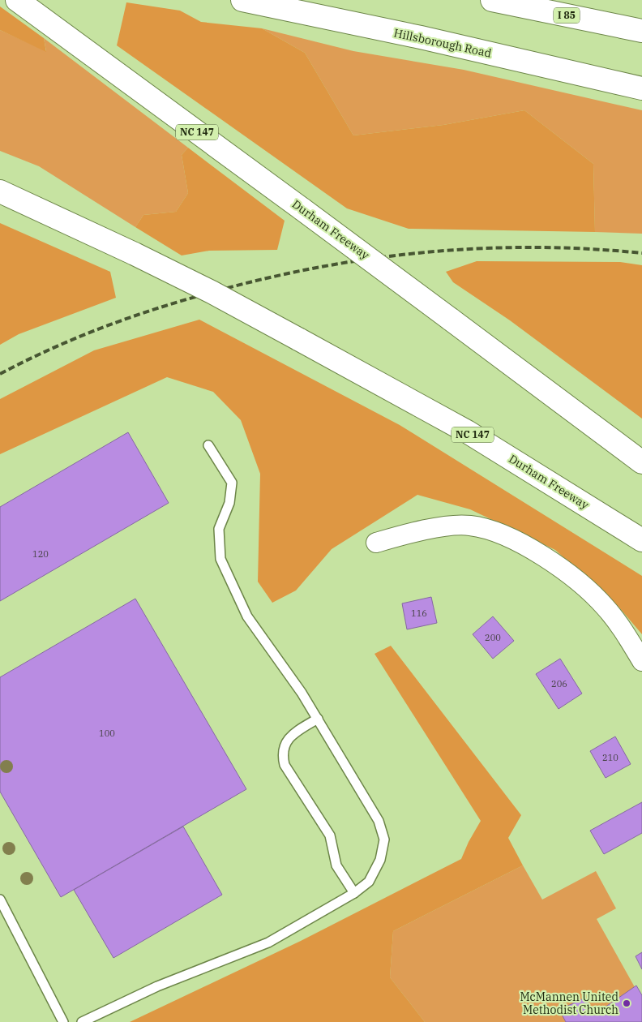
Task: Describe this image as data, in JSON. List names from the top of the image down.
{
  "streets": {
    "main road": [
      "I 85",
      "Hillsborough Road",
      "NC 147",
      "Durham Freeway"
    ]
  },
  "places": ["McMannen United Methodist Church"],
  "house_numbers": [
    "120",
    "116",
    "200",
    "206",
    "100",
    "210"
  ]
}
